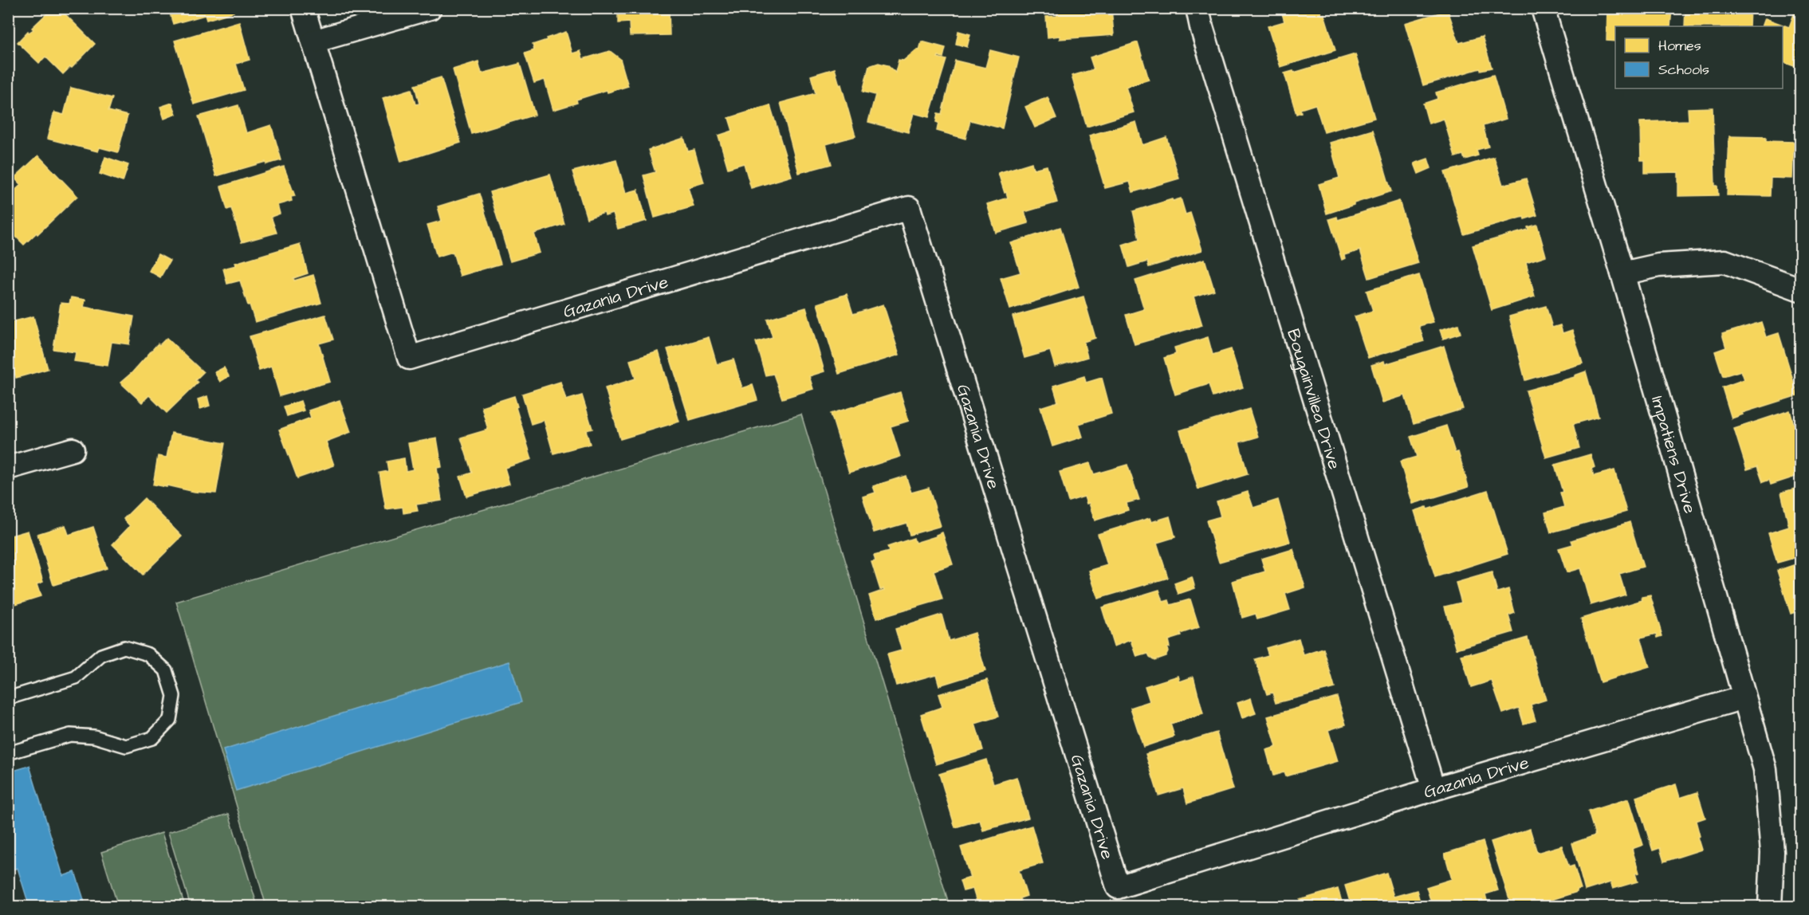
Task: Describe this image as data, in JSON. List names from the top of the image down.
{
  "streets": {
    "street": ["Gazania Drive", "Bougainvillea Drive", "Impatiens Drive"]
  },
  "crossings": [
    ["Gazania Drive", "Bougainvillea Drive"],
    ["Gazania Drive", "Impatiens Drive"]
  ],
  "legend": ["Homes", "Schools"]
}
